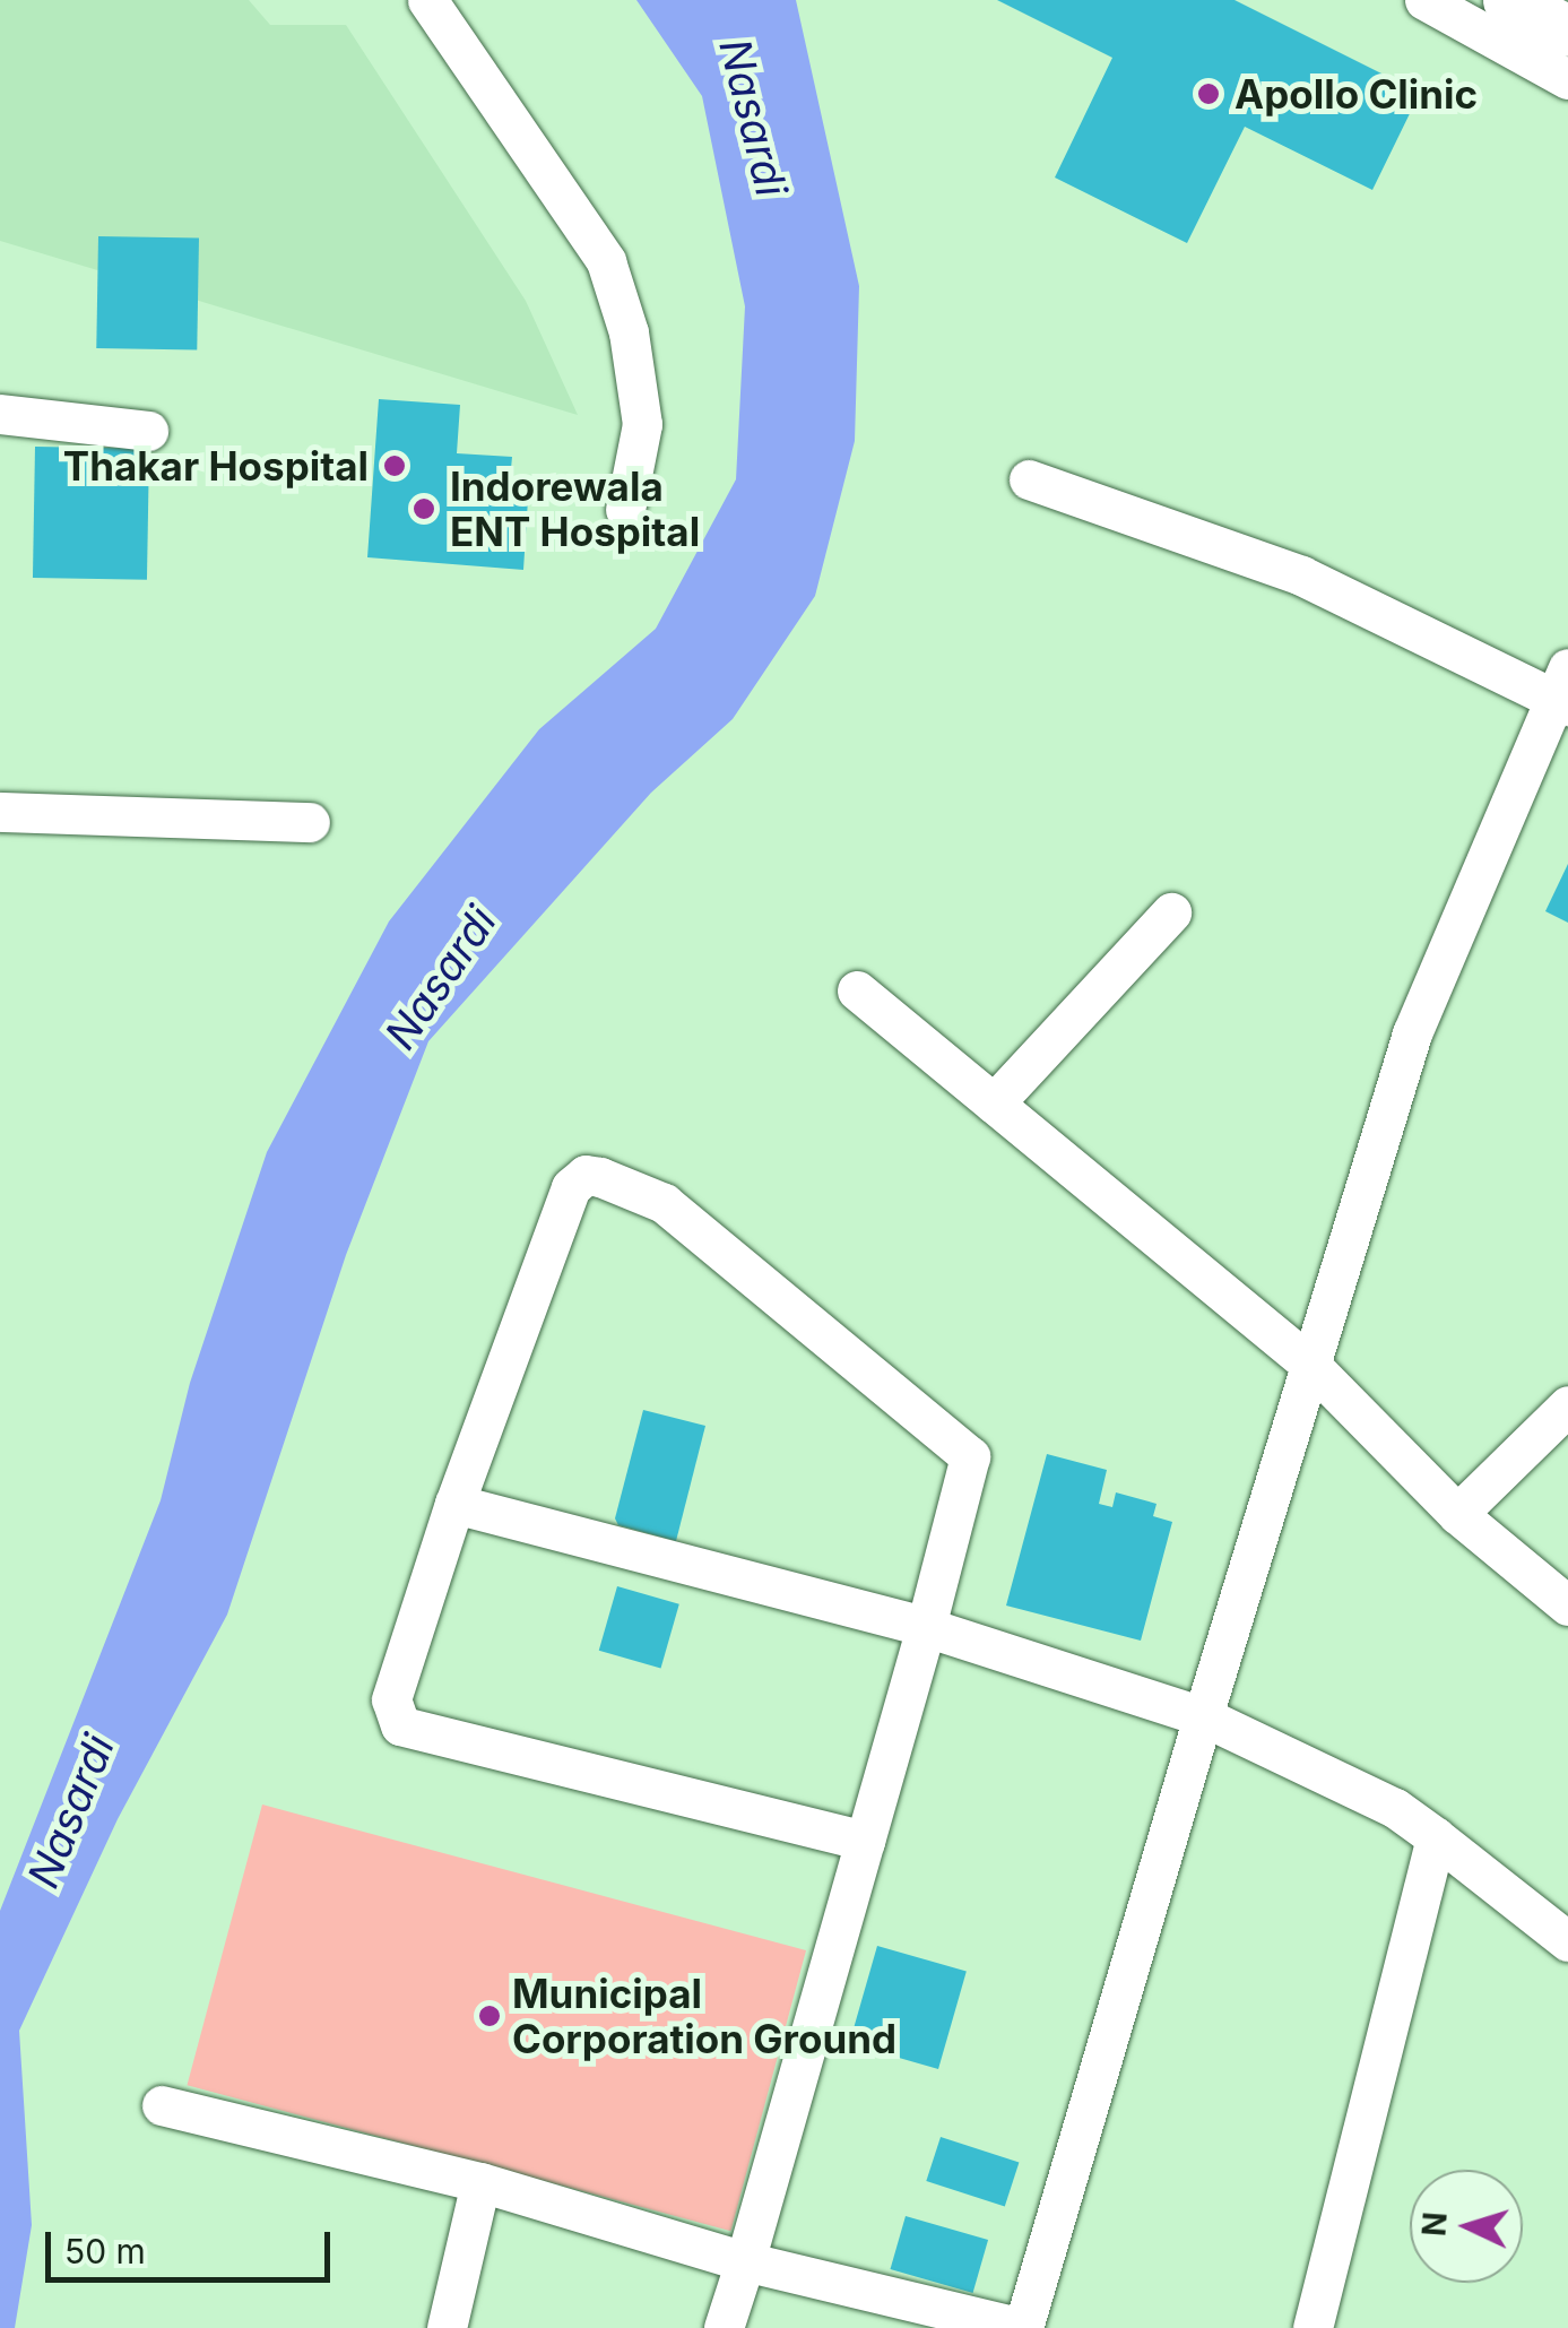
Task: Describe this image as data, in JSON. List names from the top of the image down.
{
  "water": ["Nasardi"],
  "places": [
    "Apollo Clinic",
    "Thakar Hospital",
    "Indorewala ENT Hospital",
    "Municipal Corporation Ground"
  ],
  "scale_bar": "50 m",
  "north": "left"
}
